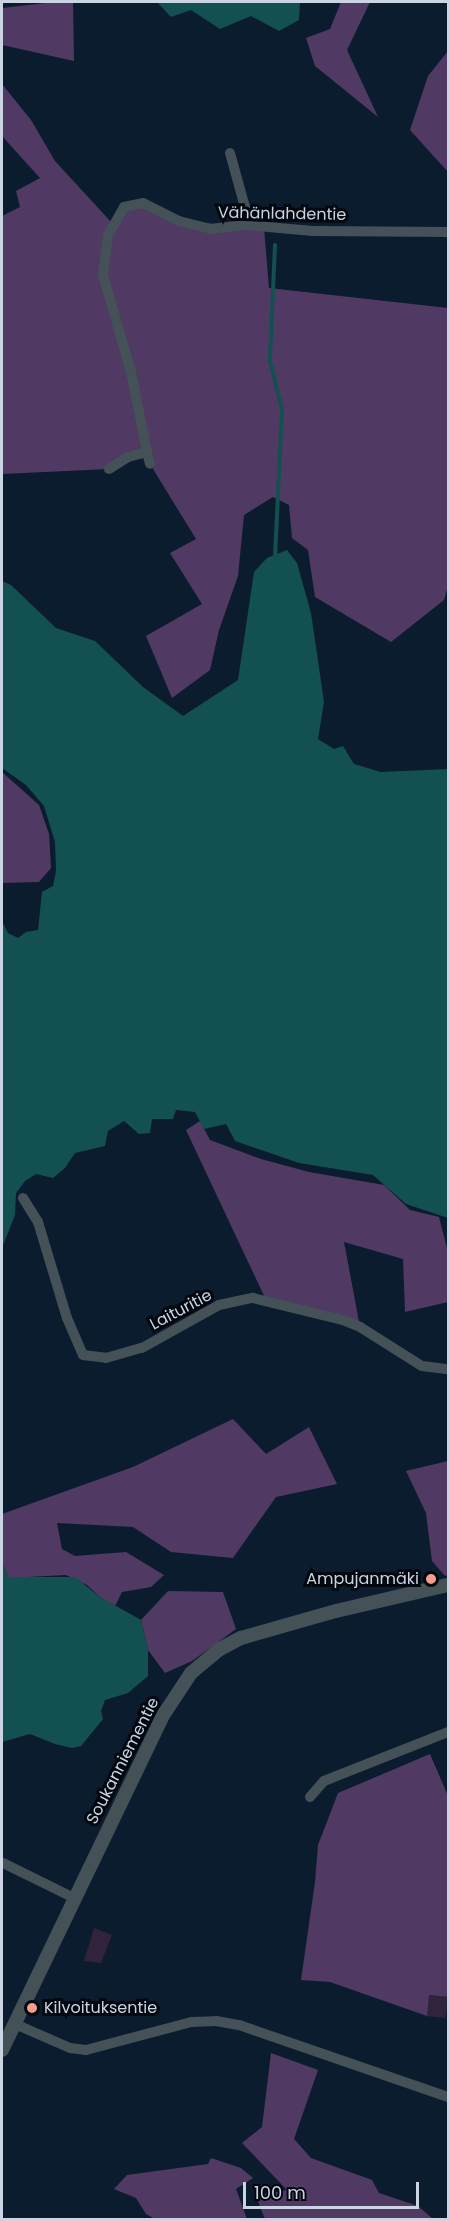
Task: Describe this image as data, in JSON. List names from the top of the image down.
{
  "streets": {
    "street": ["Vähänlahdentie", "Laituritie", "Soukanniementie"]
  },
  "places": ["Ampujanmäki", "Kilvoituksentie"],
  "scale_bar": "100 m"
}
